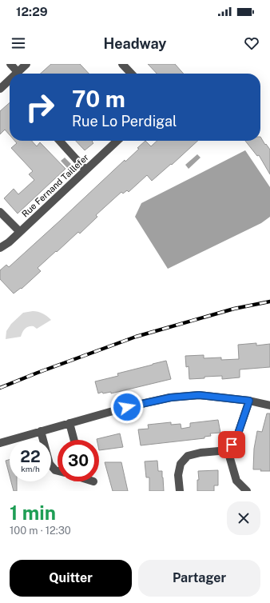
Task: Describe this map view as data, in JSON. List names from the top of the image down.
{
  "streets": {
    "street": ["Rue Fernand Taillefer"]
  },
  "page": {
    "status": "12:29",
    "header": "Headway",
    "turn": ["70 m", "Rue Lo Perdigal"],
    "speed": "22 km/h",
    "limit": "30",
    "heading": ["1 min", "100 m · 12:30"],
    "buttons": ["Quitter", "Partager"]
  }
}
